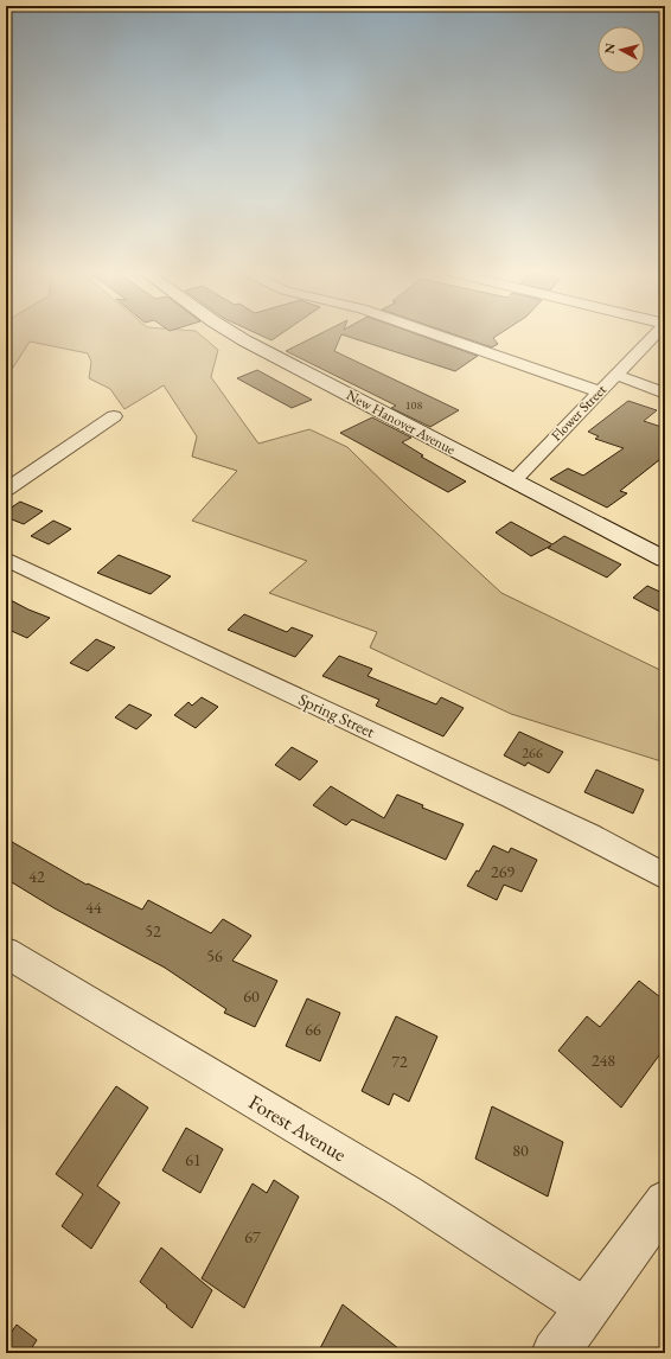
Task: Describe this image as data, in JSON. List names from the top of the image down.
{
  "streets": {
    "main road": ["New Hanover Avenue"],
    "street": ["Flower Street", "Spring Street", "Forest Avenue"]
  },
  "crossings": [
    ["Flower Street", "New Hanover Avenue"]
  ],
  "house_numbers": [
    "108",
    "266",
    "269",
    "42",
    "44",
    "52",
    "56",
    "60",
    "66",
    "248",
    "72",
    "80",
    "61",
    "67"
  ],
  "north": "left"
}
